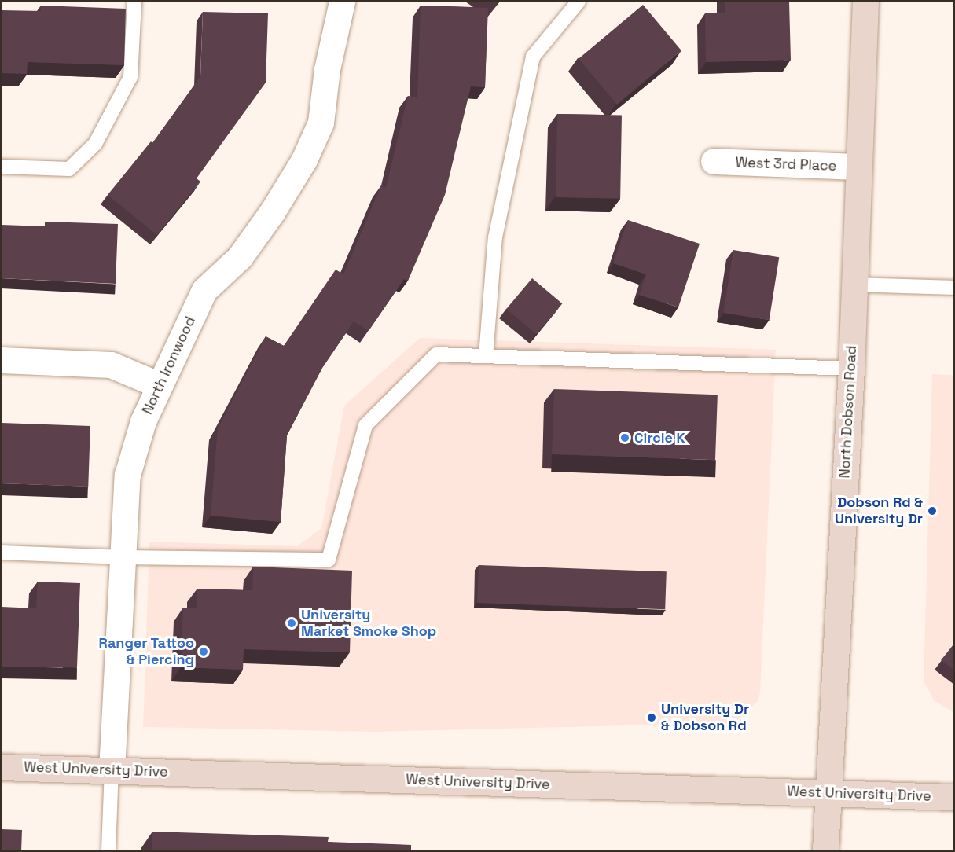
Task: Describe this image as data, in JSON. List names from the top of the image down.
{
  "streets": {
    "main road": ["North Dobson Road", "West University Drive"],
    "street": ["West 3rd Place", "North Ironwood"]
  },
  "crossings": [
    ["West 3rd Place", "North Dobson Road"],
    ["North Ironwood", "West University Drive"],
    ["North Dobson Road", "West University Drive"]
  ],
  "places": [
    "Circle K",
    "Dobson Rd & University Dr",
    "University Market Smoke Shop",
    "Ranger Tattoo & Piercing",
    "University Dr & Dobson Rd"
  ]
}
